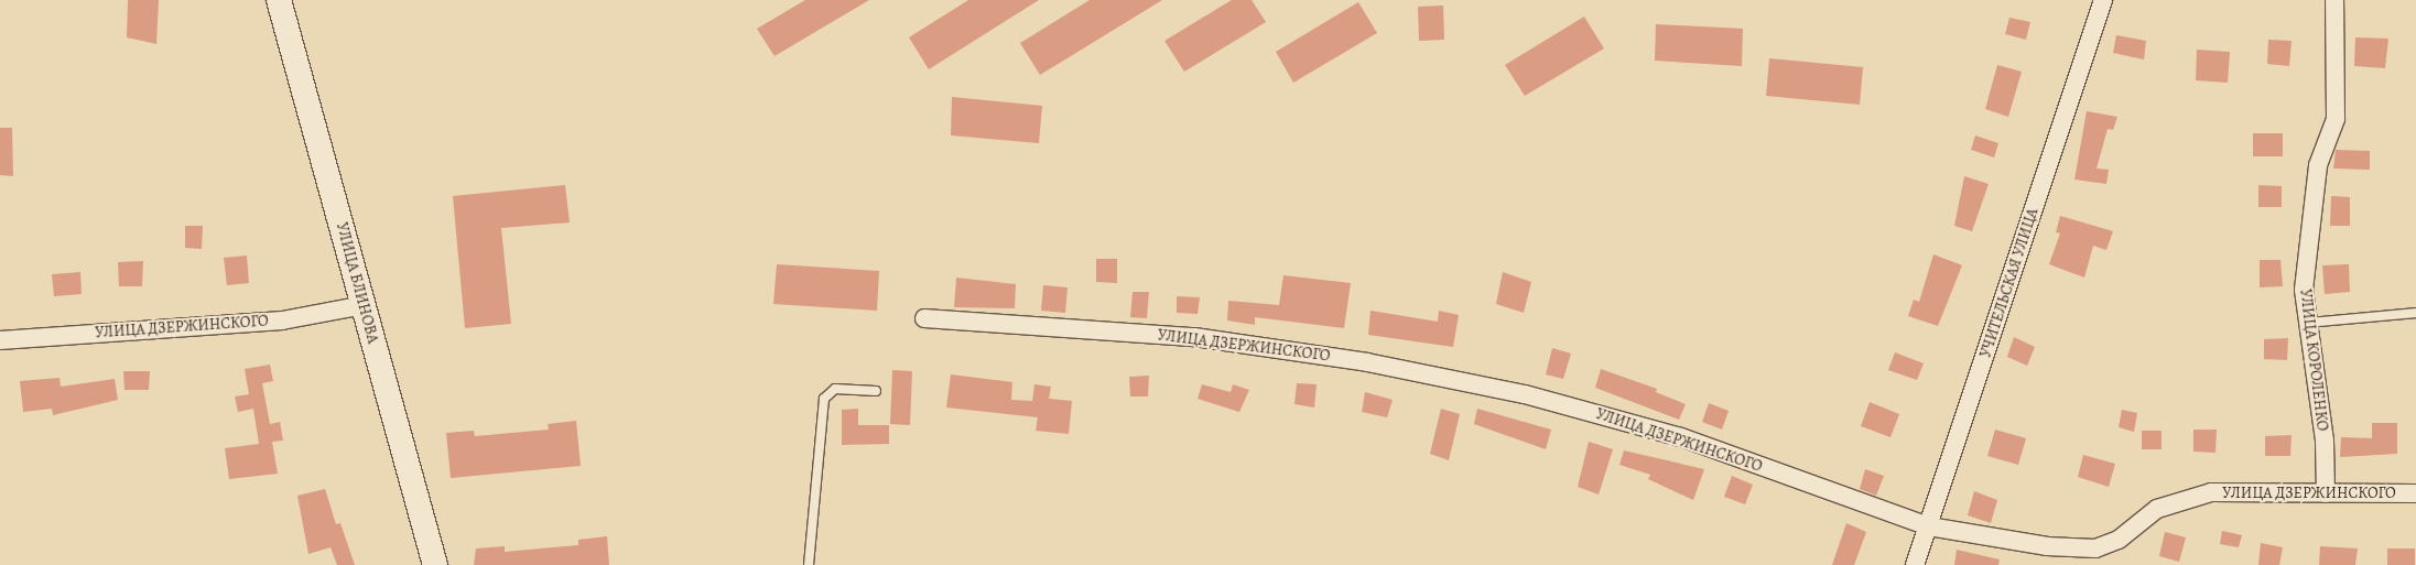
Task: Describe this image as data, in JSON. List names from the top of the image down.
{
  "streets": {
    "main road": ["УЛИЦА БЛИНОВА"],
    "street": ["УЧИТЕЛЬСКАЯ УЛИЦА", "УЛИЦА ДЗЕРЖИНСКОГО", "УЛИЦА КОРОЛЕНКО"]
  },
  "crossings": [
    ["УЛИЦА БЛИНОВА", "УЛИЦА ДЗЕРЖИНСКОГО"],
    ["УЧИТЕЛЬСКАЯ УЛИЦА", "УЛИЦА ДЗЕРЖИНСКОГО"],
    ["УЛИЦА ДЗЕРЖИНСКОГО", "УЛИЦА КОРОЛЕНКО"]
  ]
}
